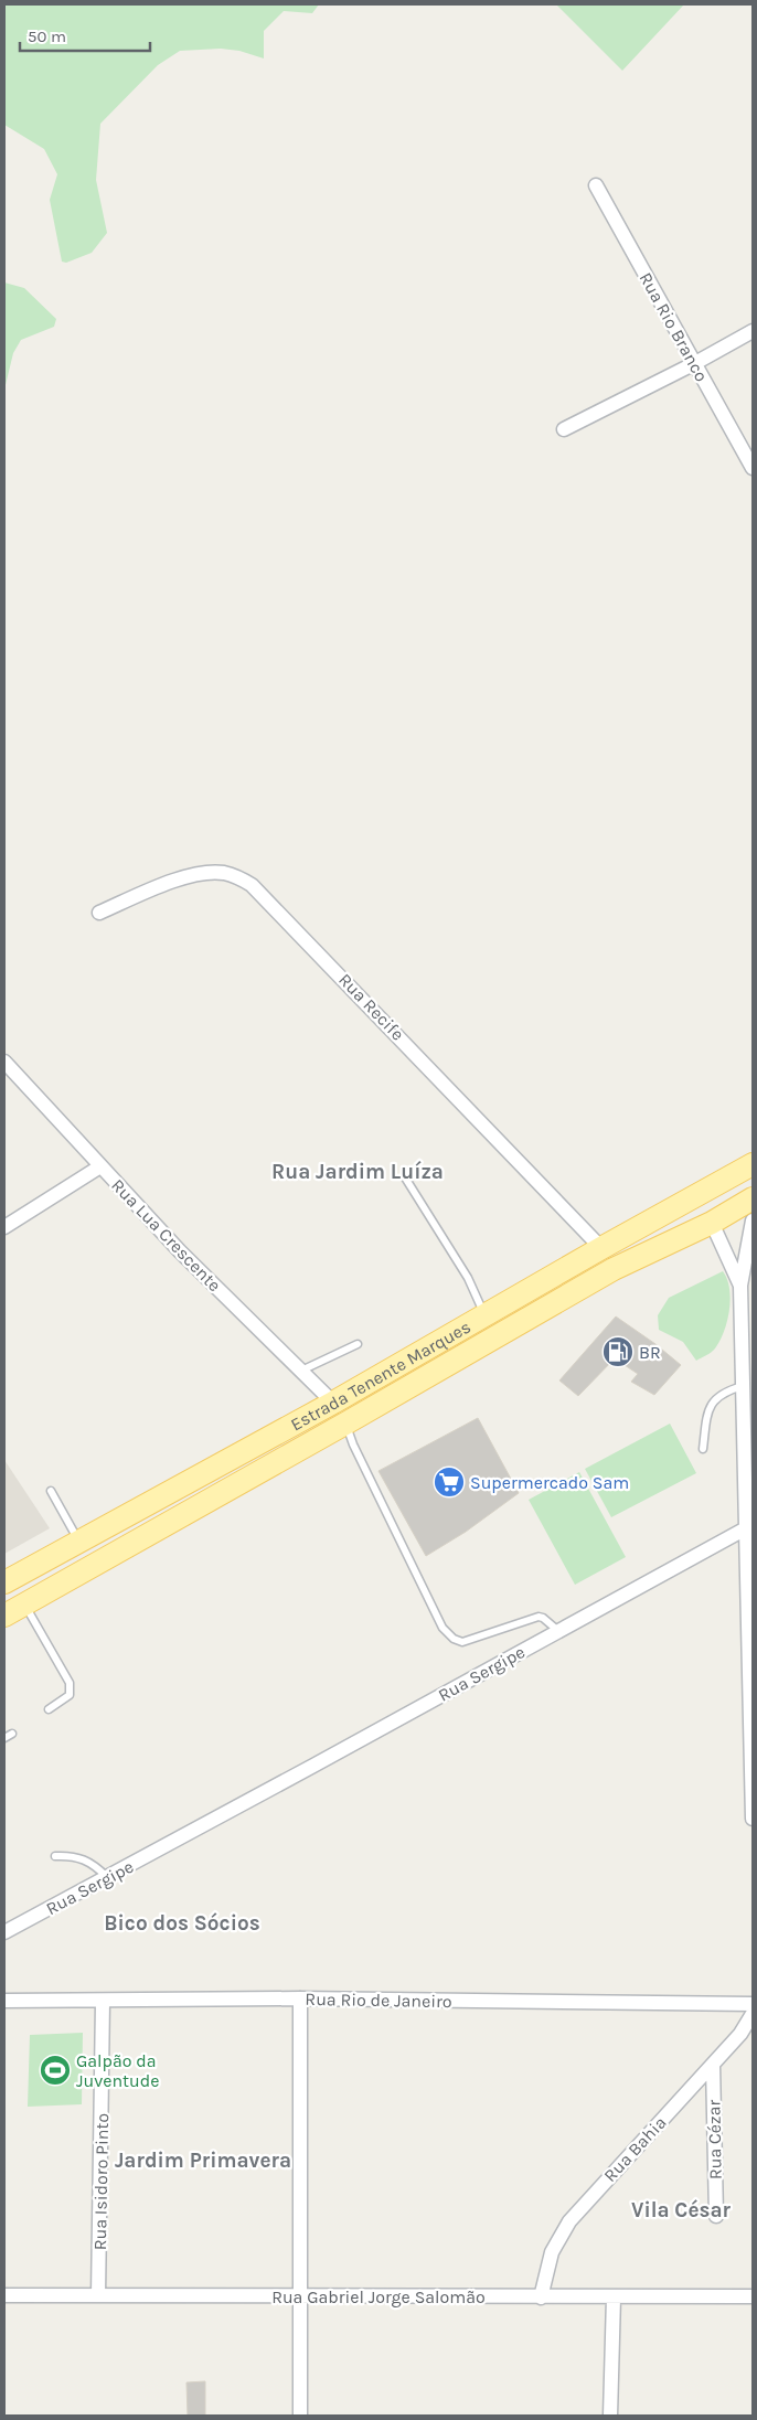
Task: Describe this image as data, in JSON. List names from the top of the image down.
{
  "streets": {
    "main road": ["Estrada Tenente Marques"],
    "street": [
      "Rua Rio Branco",
      "Rua Recife",
      "Rua Lua Crescente",
      "Rua Sergipe",
      "Rua Rio de Janeiro",
      "Rua Cézar",
      "Rua Bahia",
      "Rua Isidoro Pinto",
      "Rua Gabriel Jorge Salomão"
    ]
  },
  "crossings": [
    ["Rua Recife", "Estrada Tenente Marques"],
    ["Rua Lua Crescente", "Estrada Tenente Marques"],
    ["Rua Rio de Janeiro", "Rua Isidoro Pinto"],
    ["Rua Cézar", "Rua Bahia"],
    ["Rua Bahia", "Rua Gabriel Jorge Salomão"],
    ["Rua Isidoro Pinto", "Rua Gabriel Jorge Salomão"]
  ],
  "districts": [
    "Rua Jardim Luíza",
    "Bico dos Sócios",
    "Jardim Primavera",
    "Vila César"
  ],
  "places": {
    "fuel station": ["BR"],
    "supermarket": ["Supermercado Sam"],
    "sports": ["Galpão da Juventude"]
  },
  "scale_bar": "50 m"
}
